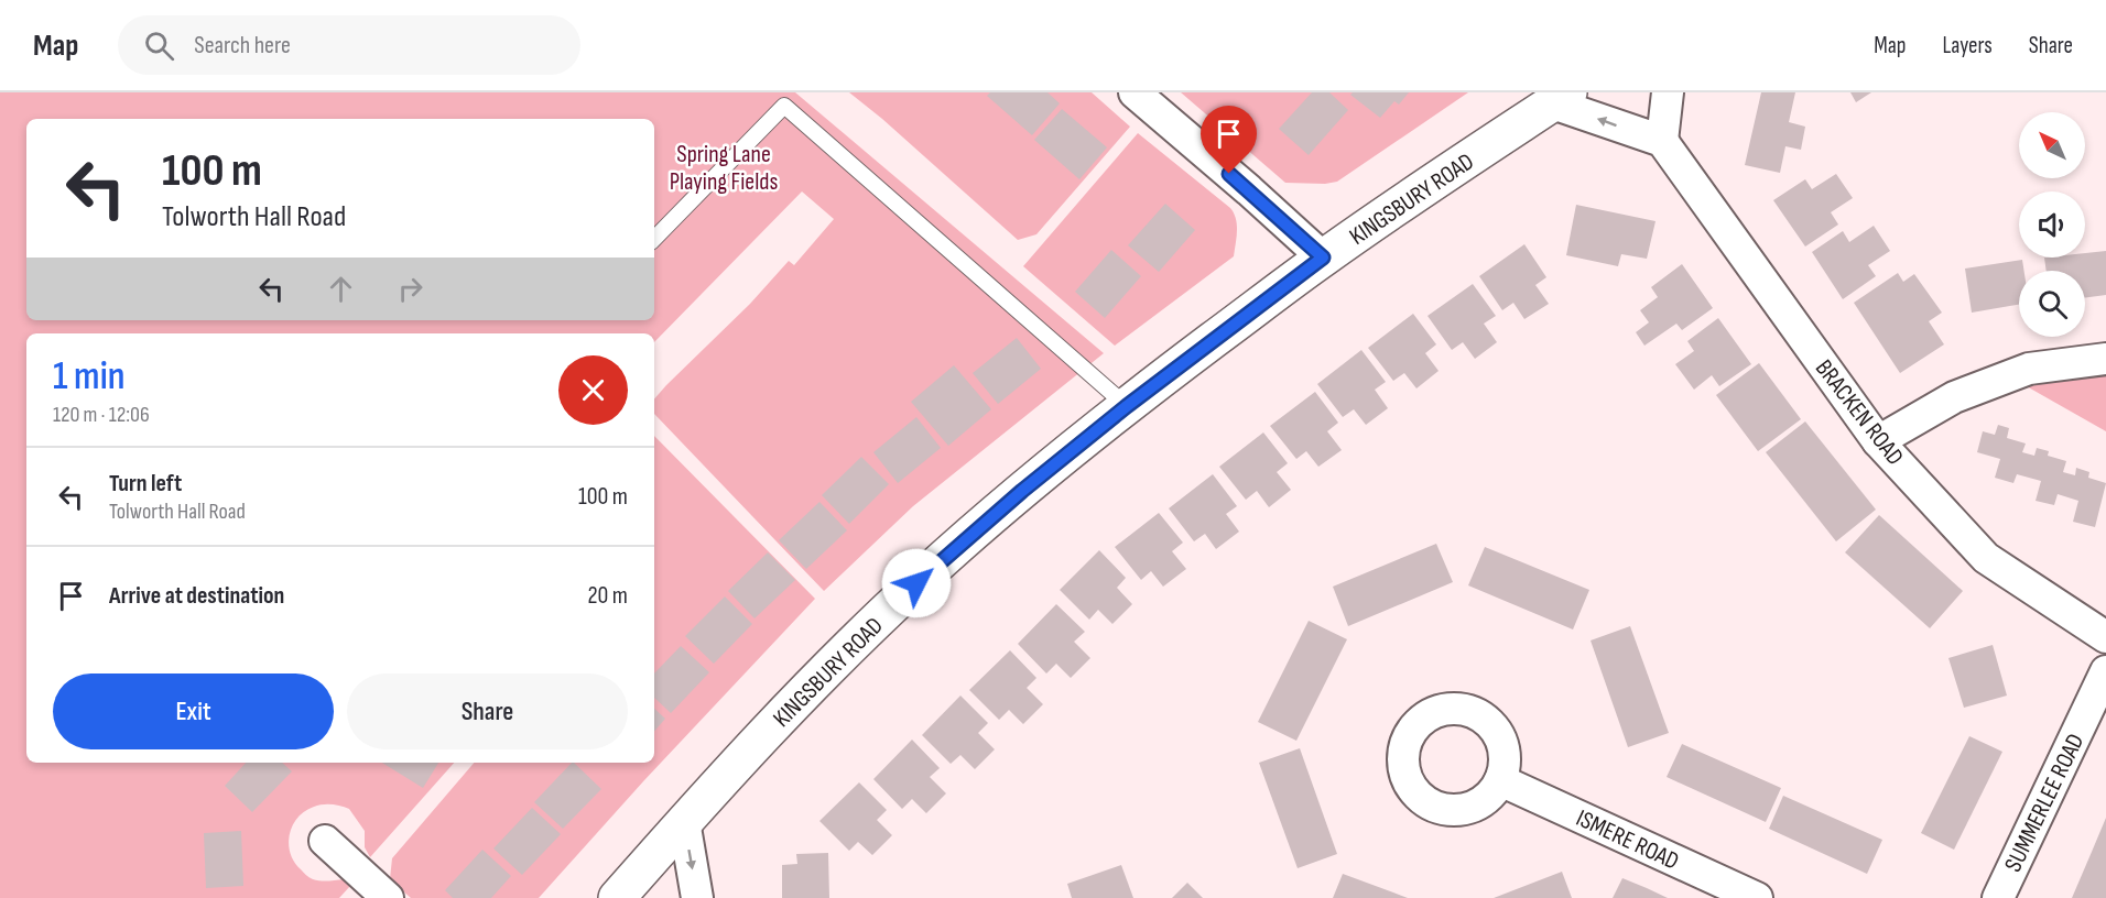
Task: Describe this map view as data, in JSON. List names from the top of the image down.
{
  "streets": {
    "street": [
      "KINGSBURY ROAD",
      "BRACKEN ROAD",
      "SUMMERLEE ROAD",
      "ISMERE ROAD"
    ]
  },
  "parks": ["Spring Lane Playing Fields"],
  "north": "top left",
  "page": {
    "header": "Map",
    "search": "Search here",
    "nav": ["Map", "Layers", "Share"],
    "turn": ["100 m", "Tolworth Hall Road"],
    "heading": ["1 min", "120 m · 12:06"],
    "list": [
      {
        "name": "Turn left",
        "note": "Tolworth Hall Road",
        "value": "100 m"
      },
      {
        "name": "Arrive at destination",
        "value": "20 m"
      }
    ],
    "buttons": ["Exit", "Share"]
  }
}
